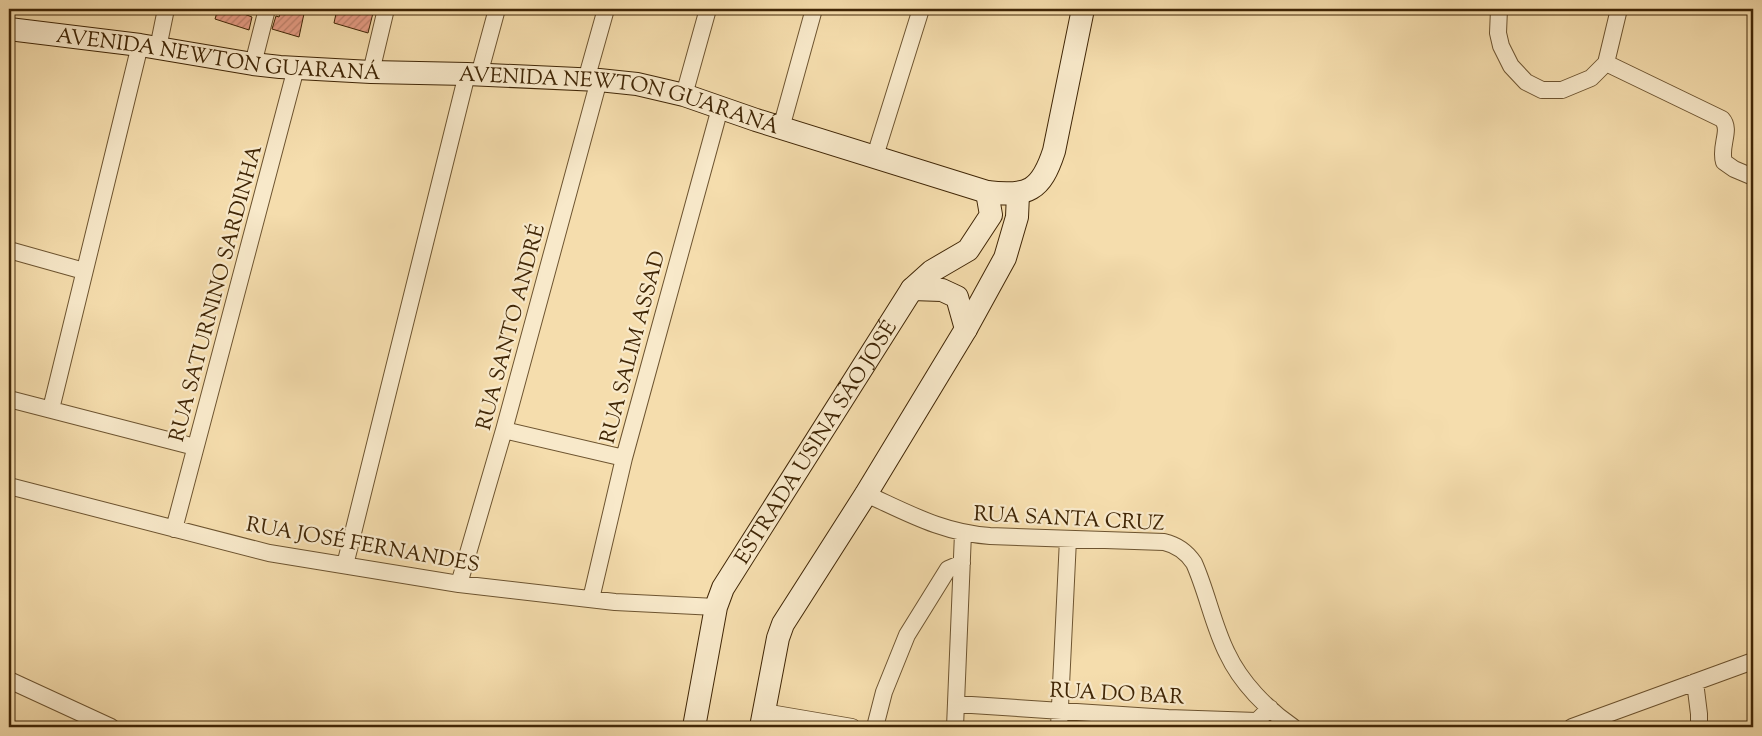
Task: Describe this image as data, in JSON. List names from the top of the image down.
{
  "streets": {
    "main road": ["AVENIDA NEWTON GUARANÁ", "ESTRADA USINA SÃO JOSÉ"],
    "street": [
      "RUA SATURNINO SARDINHA",
      "RUA SANTO ANDRÉ",
      "RUA SALIM ASSAD",
      "RUA SANTA CRUZ",
      "RUA JOSÉ FERNANDES",
      "RUA DO BAR"
    ]
  },
  "crossings": [
    ["AVENIDA NEWTON GUARANÁ", "RUA SATURNINO SARDINHA"],
    ["AVENIDA NEWTON GUARANÁ", "RUA SANTO ANDRÉ"],
    ["AVENIDA NEWTON GUARANÁ", "RUA SALIM ASSAD"],
    ["AVENIDA NEWTON GUARANÁ", "ESTRADA USINA SÃO JOSÉ"],
    ["RUA SATURNINO SARDINHA", "RUA JOSÉ FERNANDES"],
    ["RUA SANTO ANDRÉ", "RUA JOSÉ FERNANDES"],
    ["RUA SALIM ASSAD", "RUA JOSÉ FERNANDES"],
    ["ESTRADA USINA SÃO JOSÉ", "RUA JOSÉ FERNANDES"],
    ["RUA SANTA CRUZ", "RUA DO BAR"]
  ]
}
